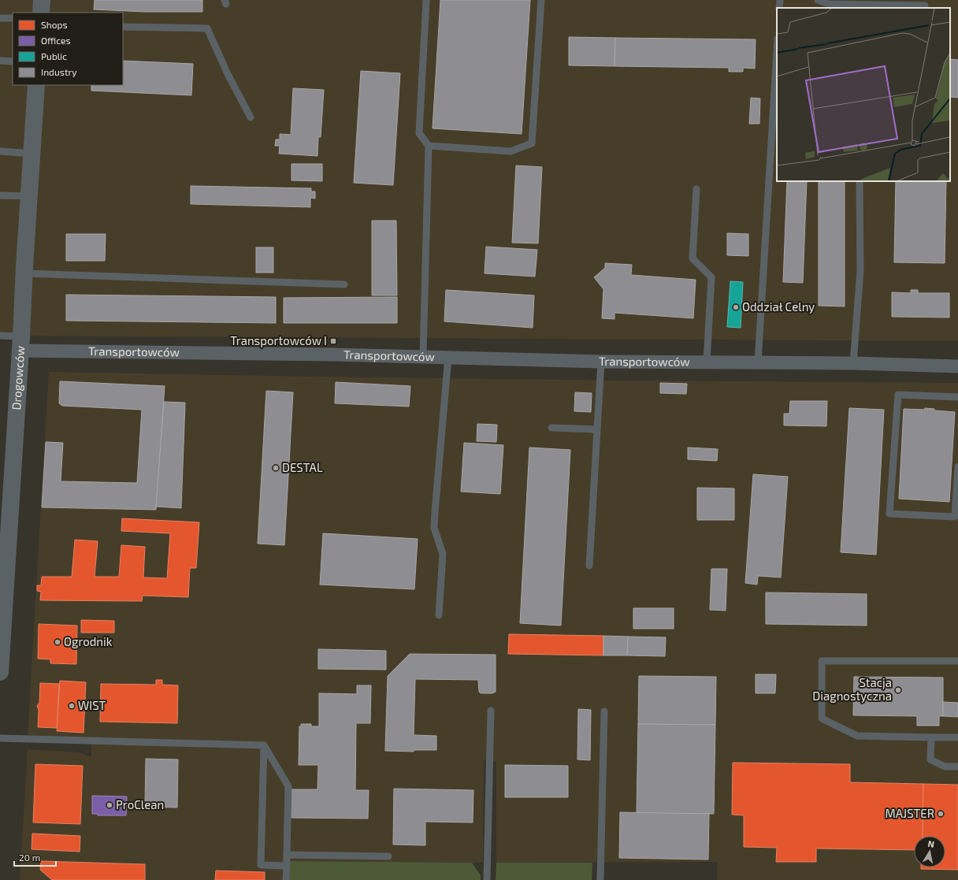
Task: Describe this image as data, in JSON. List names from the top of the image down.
{
  "streets": {
    "street": ["Transportowców", "Drogowców"]
  },
  "crossings": [
    ["Transportowców", "Drogowców"]
  ],
  "places": {
    "other": [
      "Oddział Celny",
      "DESTAL",
      "Ogrodnik",
      "Stacja Diagnostyczna",
      "WIST",
      "ProClean",
      "MAJSTER"
    ],
    "transit": ["Transportowców I"]
  },
  "legend": [
    "Shops",
    "Offices",
    "Public",
    "Industry"
  ],
  "scale_bar": "20 m",
  "north": "top"
}
